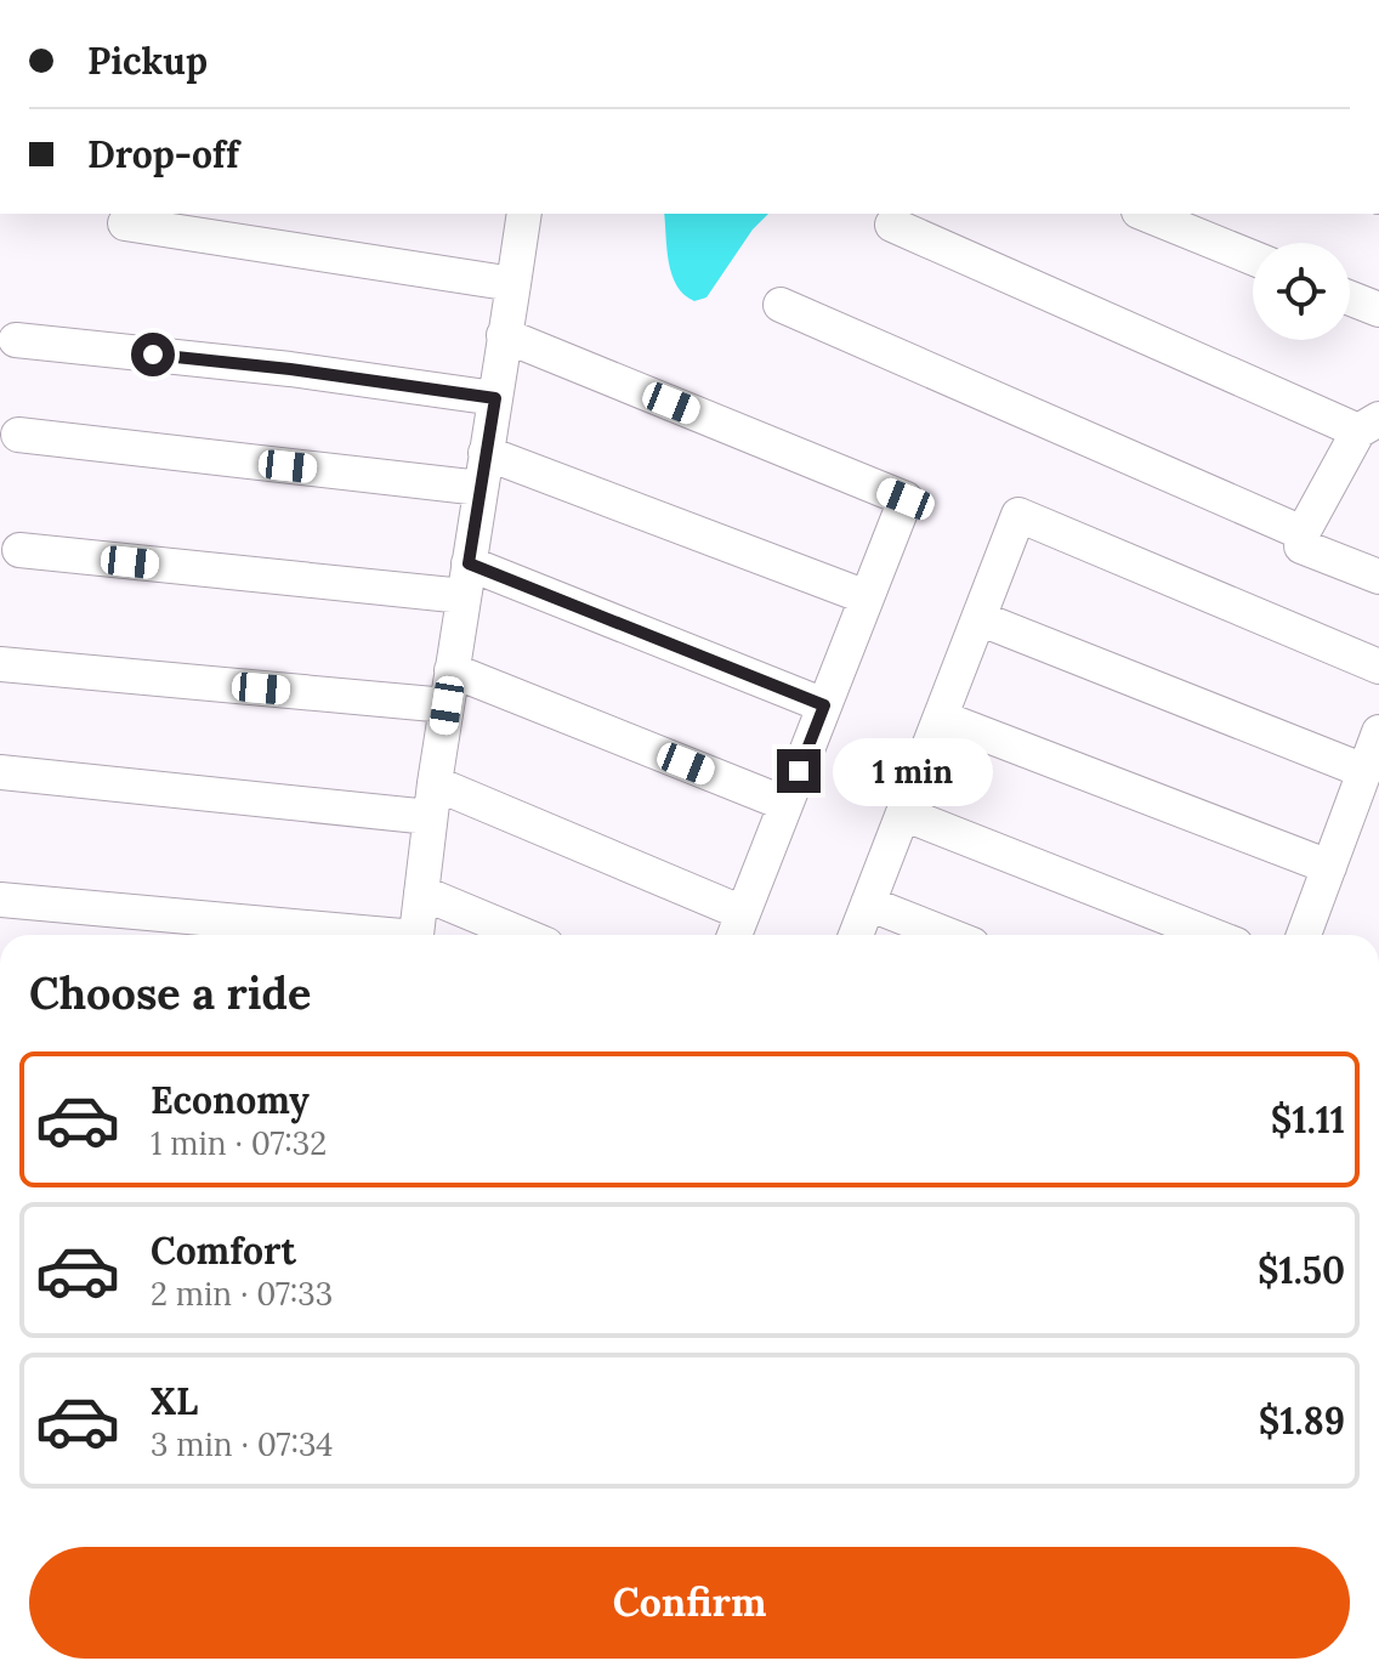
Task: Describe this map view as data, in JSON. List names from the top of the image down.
{
  "page": {
    "banner": ["Pickup", "Drop-off"],
    "bubble": "1 min",
    "heading": "Choose a ride",
    "list": [
      {
        "name": "Economy",
        "note": "1 min · 07:32",
        "value": "$1.11"
      },
      {
        "name": "Comfort",
        "note": "2 min · 07:33",
        "value": "$1.50"
      },
      {
        "name": "XL",
        "note": "3 min · 07:34",
        "value": "$1.89"
      }
    ],
    "buttons": "Confirm"
  }
}
